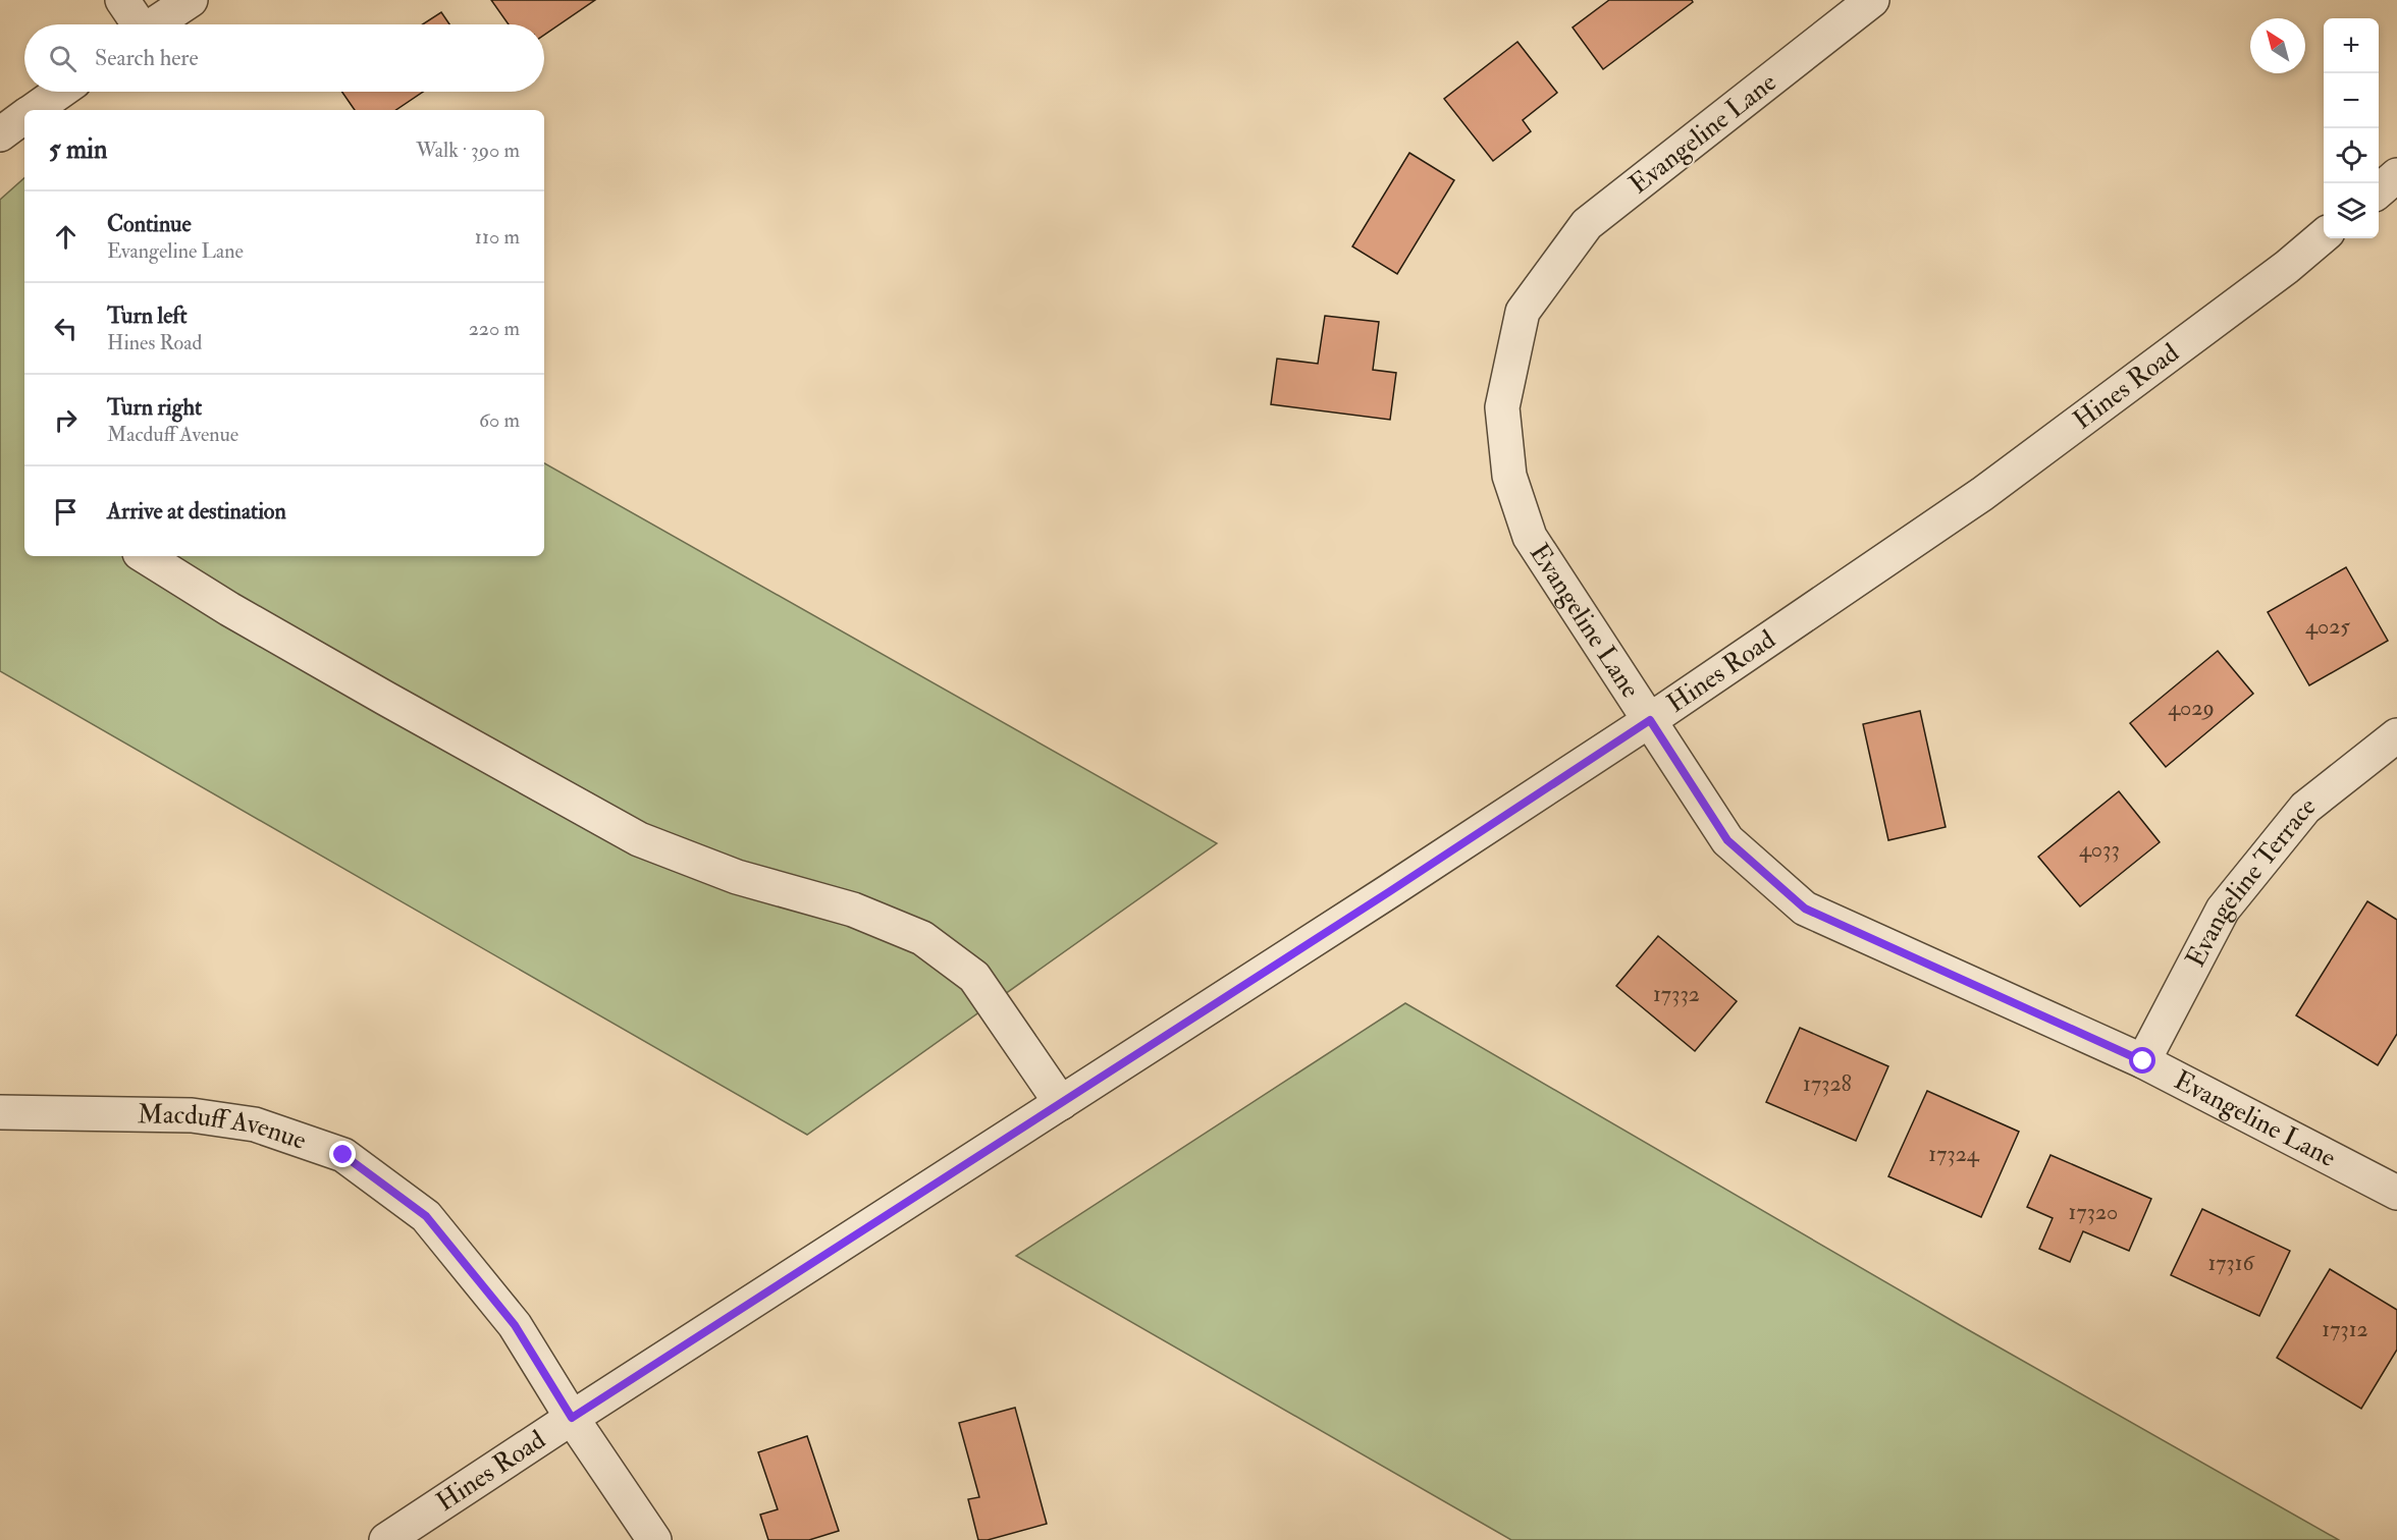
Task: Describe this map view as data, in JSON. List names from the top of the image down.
{
  "streets": {
    "street": [
      "Evangeline Lane",
      "Hines Road",
      "Evangeline Terrace",
      "Macduff Avenue"
    ]
  },
  "crossings": [
    ["Evangeline Lane", "Hines Road"],
    ["Evangeline Lane", "Evangeline Terrace"],
    ["Hines Road", "Macduff Avenue"]
  ],
  "house_numbers": [
    "4025",
    "4029",
    "4033",
    "17332",
    "17328",
    "17324",
    "17320",
    "17316",
    "17312"
  ],
  "north": "top left",
  "page": {
    "map_buttons": ["+", "−"],
    "search": "Search here",
    "heading": ["5 min", "Walk · 390 m"],
    "list": [
      ["Continue", "Evangeline Lane", "110 m"],
      ["Turn left", "Hines Road", "220 m"],
      ["Turn right", "Macduff Avenue", "60 m"],
      "Arrive at destination"
    ]
  }
}
